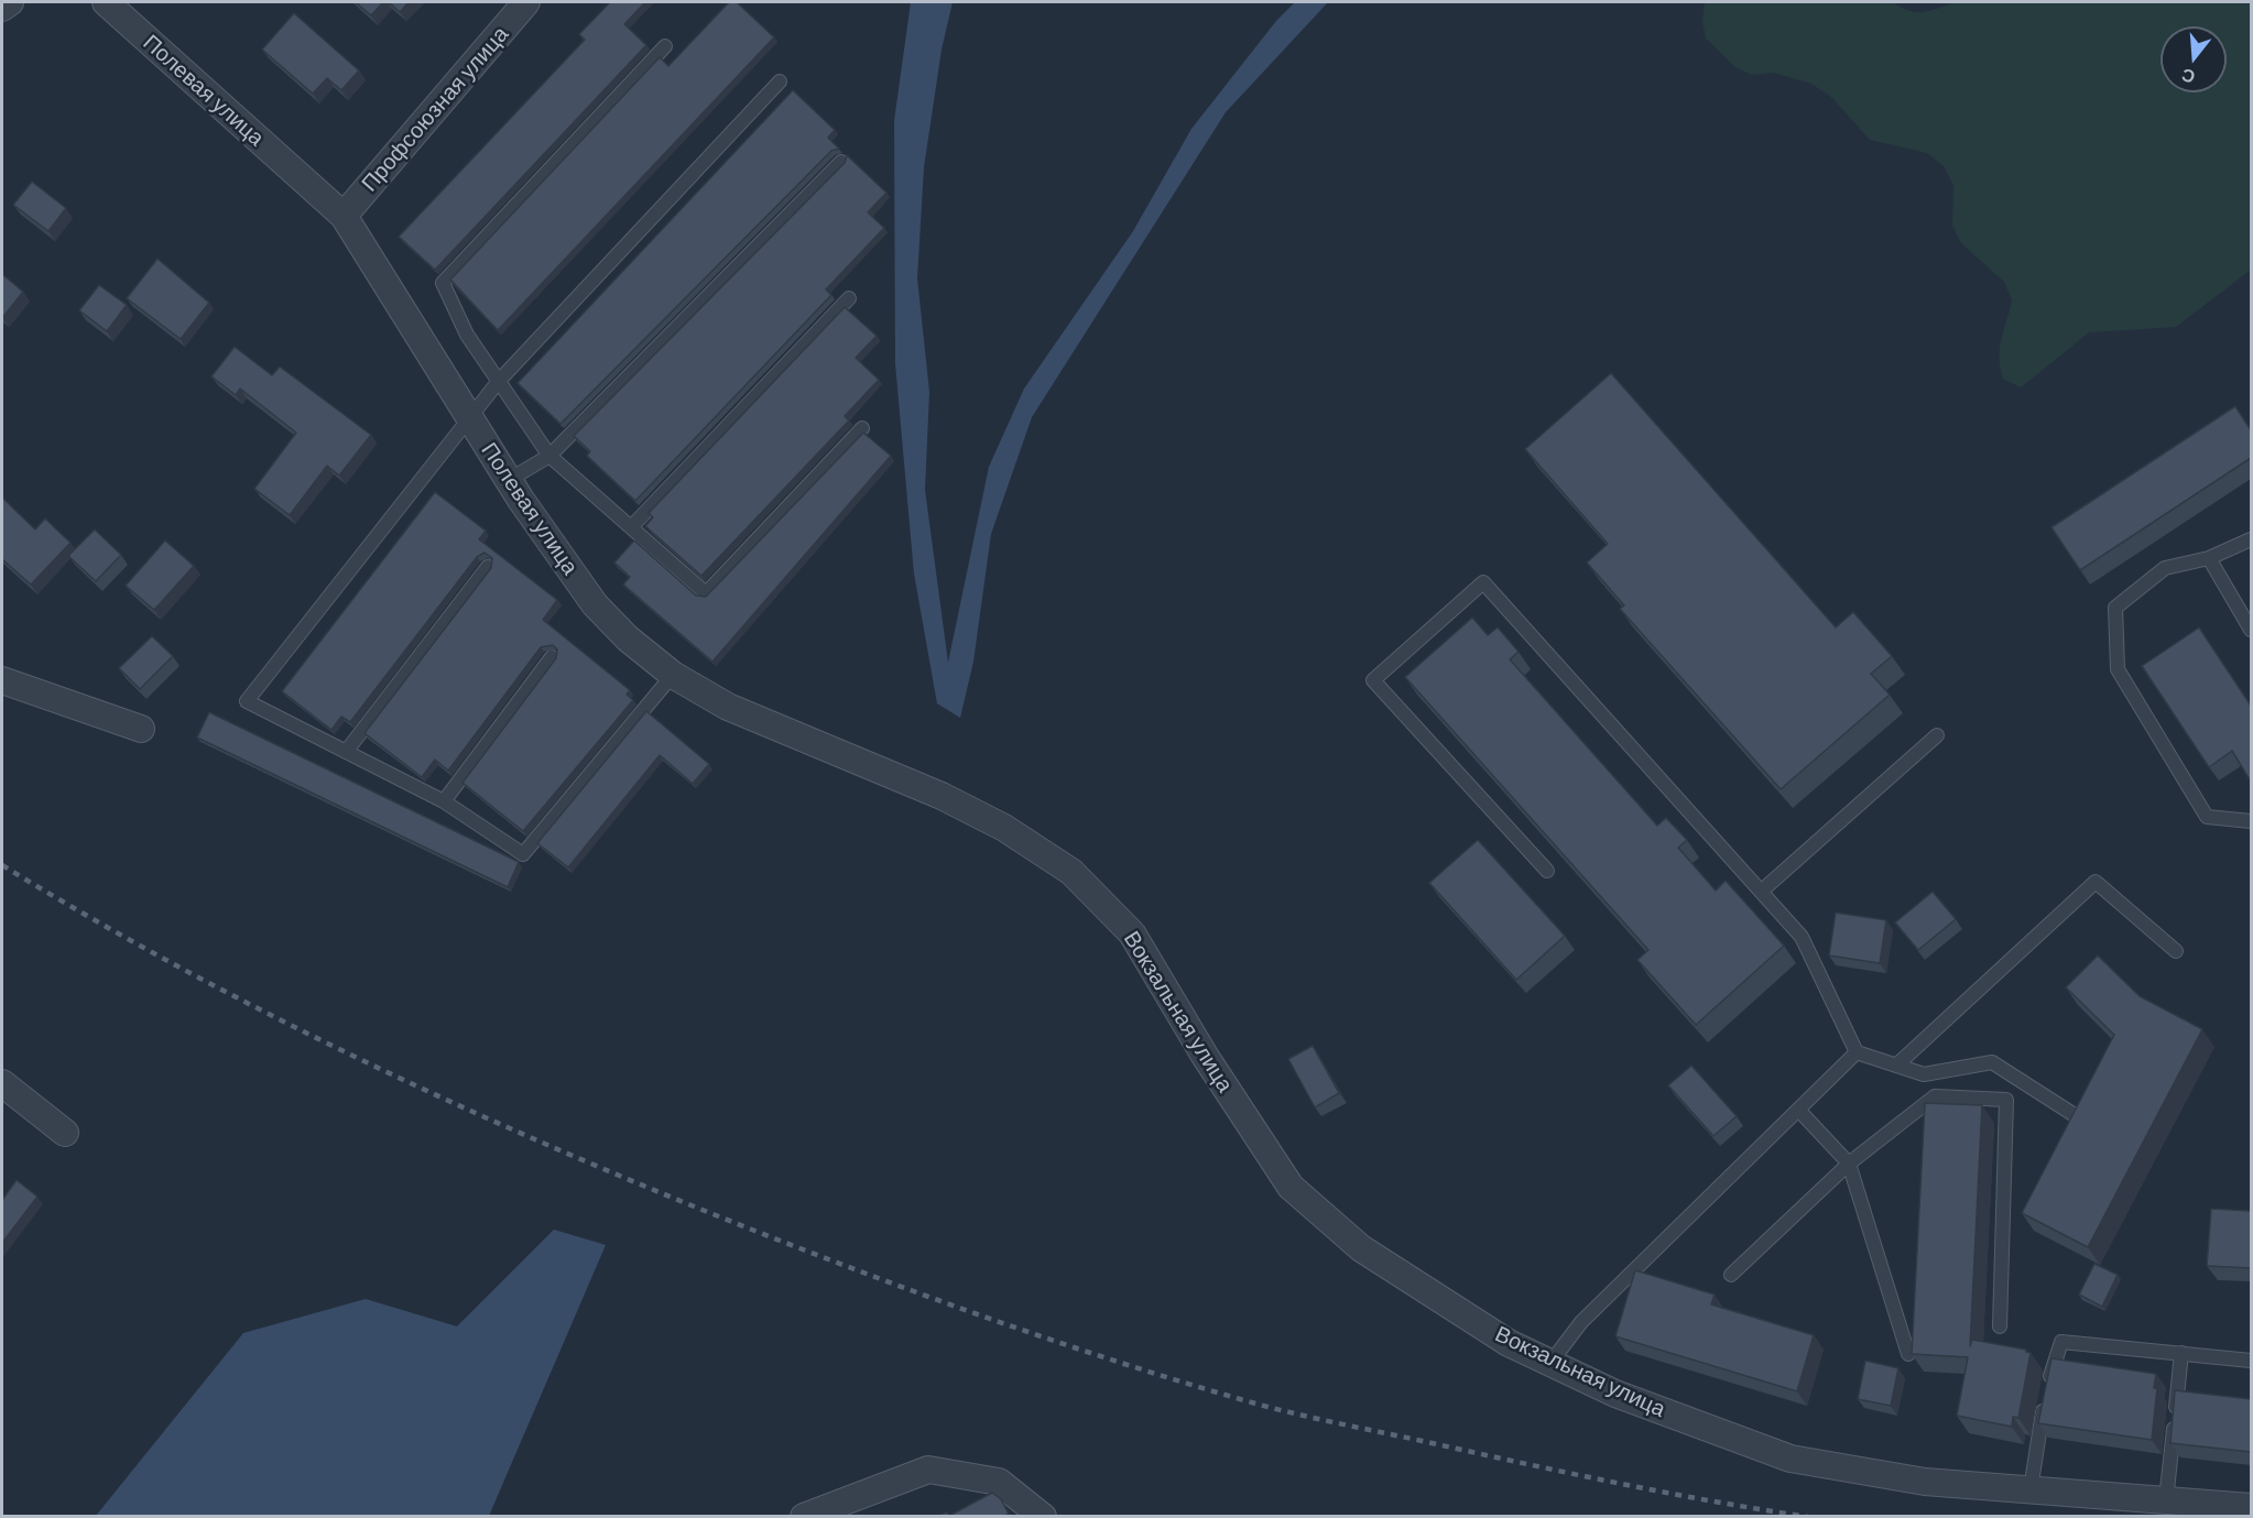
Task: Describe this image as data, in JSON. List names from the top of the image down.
{
  "streets": {
    "street": ["Полевая улица", "Профсоюзная улица", "Вокзальная улица"]
  },
  "crossings": [
    ["Полевая улица", "Профсоюзная улица"],
    ["Полевая улица", "Вокзальная улица"]
  ],
  "north": "bottom"
}
